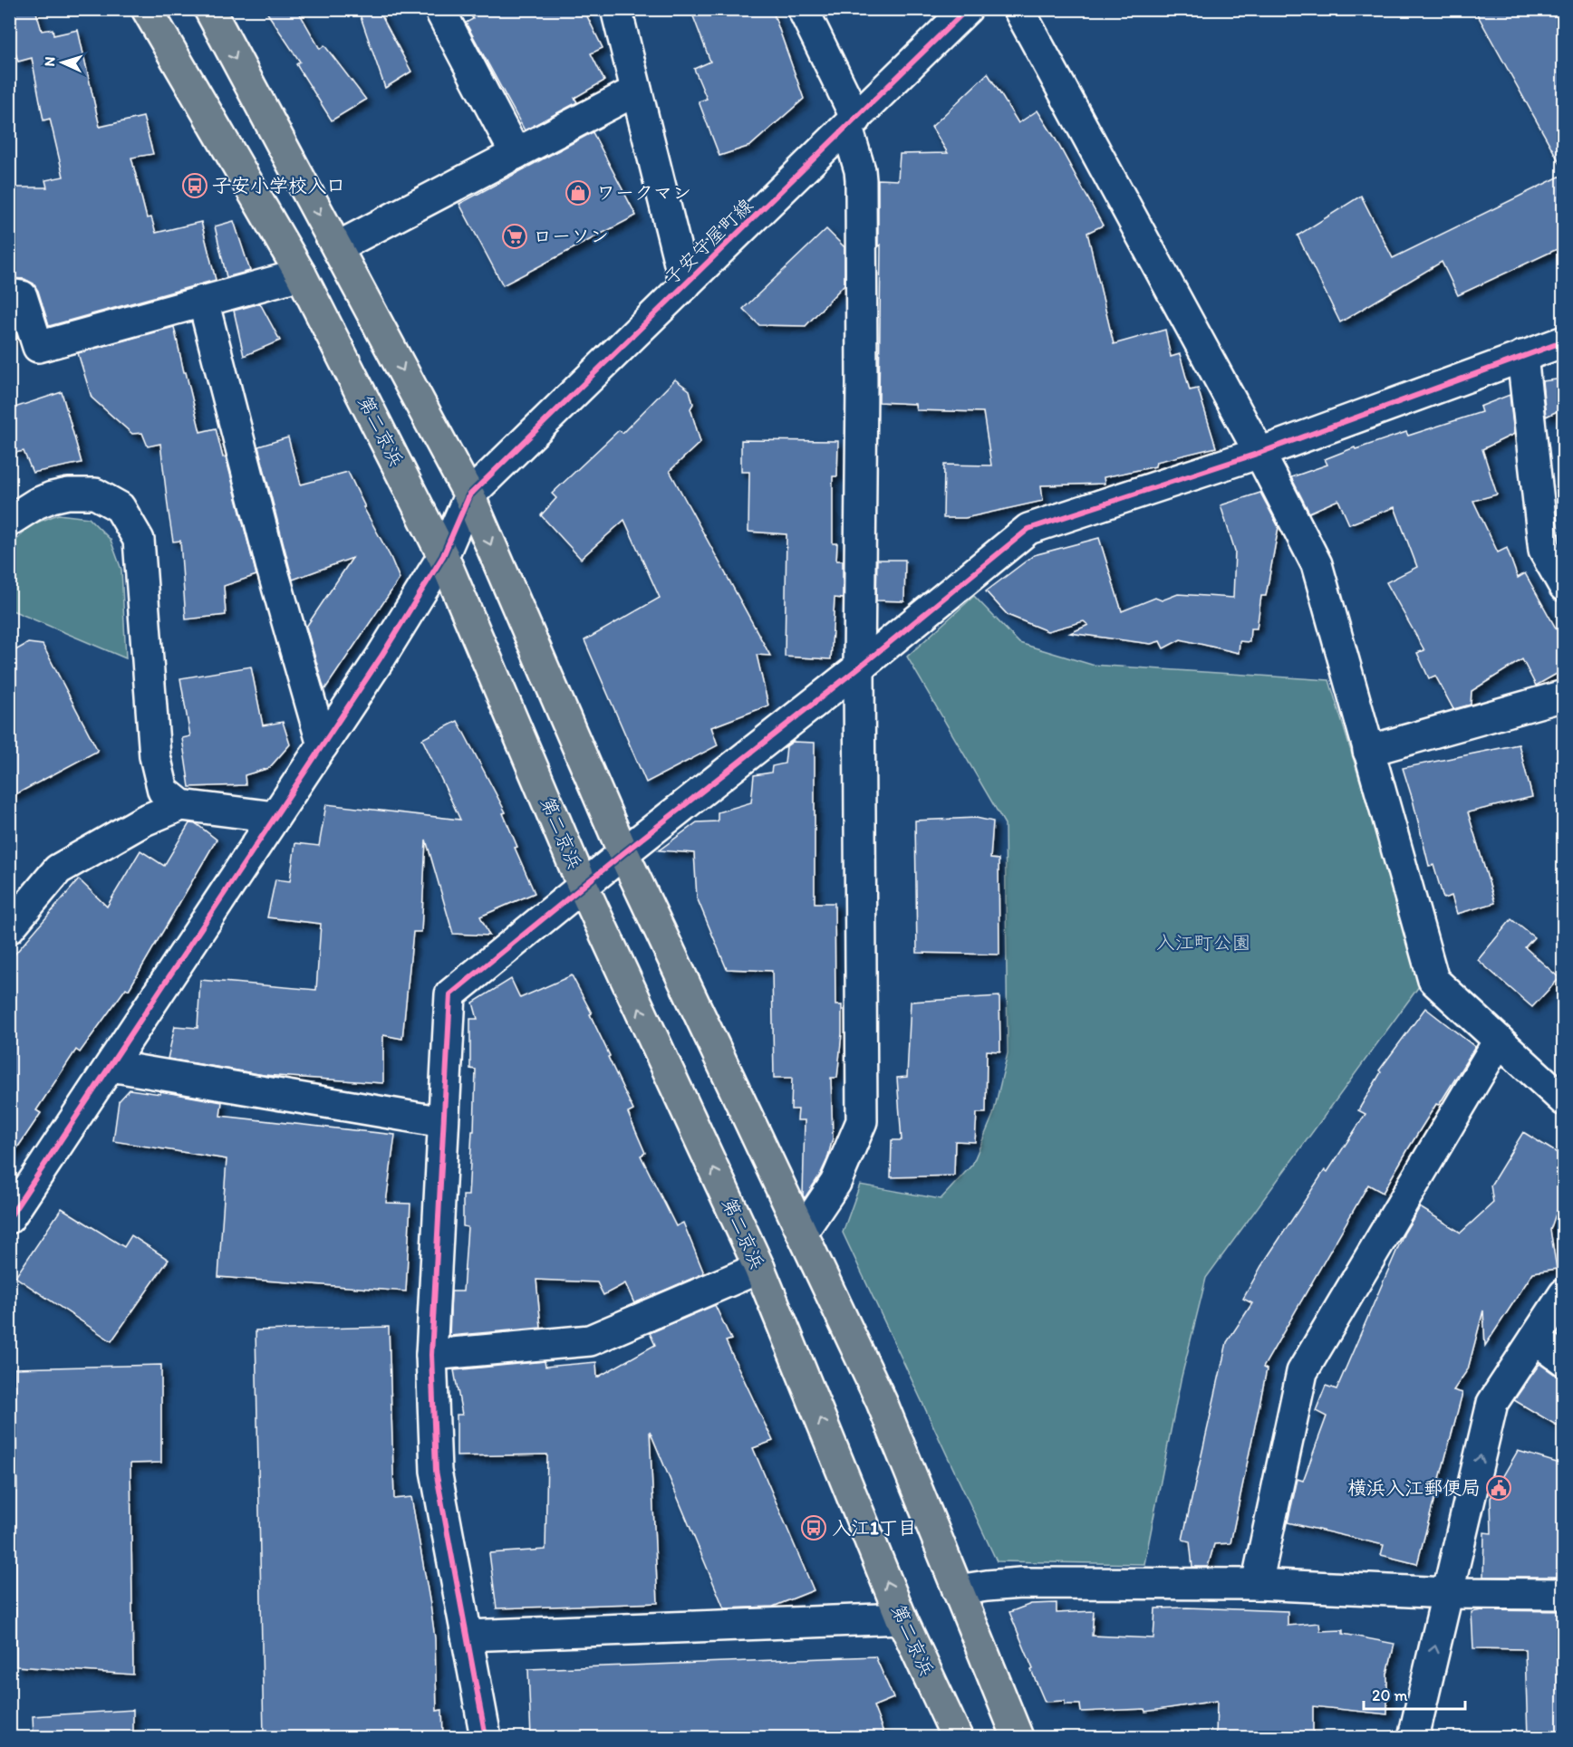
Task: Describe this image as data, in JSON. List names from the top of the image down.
{
  "streets": {
    "highway": ["第二京浜"],
    "street": ["子安守屋町線"]
  },
  "parks": ["入江町公園"],
  "places": {
    "bus stop": ["子安小学校入口", "入江1丁目"],
    "shop": ["ワークマン"],
    "supermarket": ["ローソン"],
    "public building": ["横浜入江郵便局"]
  },
  "scale_bar": "20 m",
  "north": "left"
}
